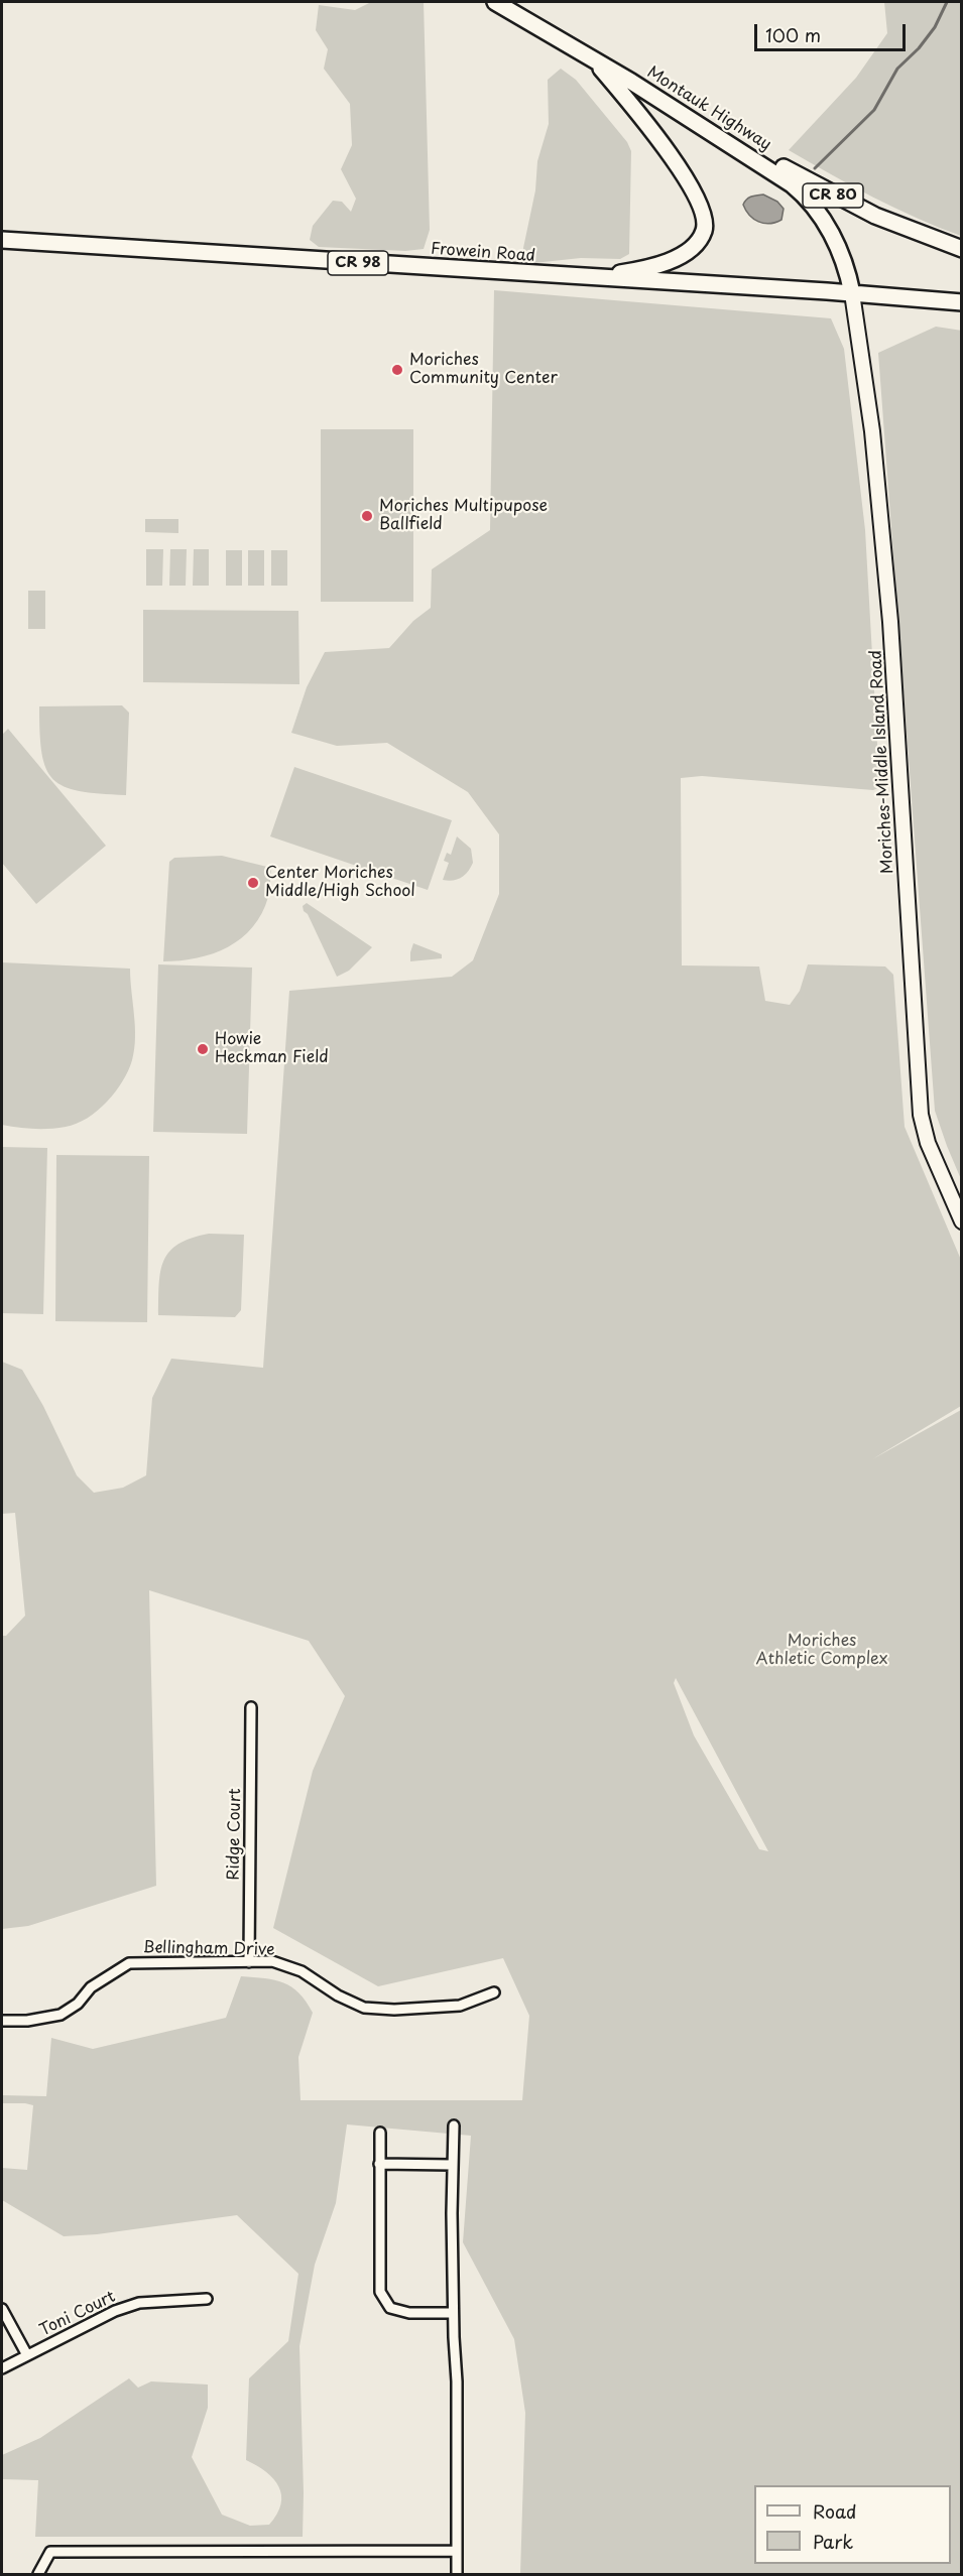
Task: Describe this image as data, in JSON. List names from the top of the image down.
{
  "streets": {
    "main road": [
      "Montauk Highway",
      "CR 80",
      "Frowein Road",
      "CR 98",
      "Moriches-Middle Island Road"
    ],
    "street": ["Ridge Court", "Bellingham Drive", "Toni Court"]
  },
  "crossings": [
    ["Montauk Highway", "CR 80"],
    ["Montauk Highway", "Frowein Road"],
    ["Montauk Highway", "Moriches-Middle Island Road"],
    ["Frowein Road", "Moriches-Middle Island Road"],
    ["Ridge Court", "Bellingham Drive"]
  ],
  "parks": ["Moriches Athletic Complex"],
  "places": [
    "Moriches Community Center",
    "Moriches Multipupose Ballfield",
    "Center Moriches Middle/High School",
    "Howie Heckman Field"
  ],
  "legend": ["Road", "Park"],
  "scale_bar": "100 m"
}
